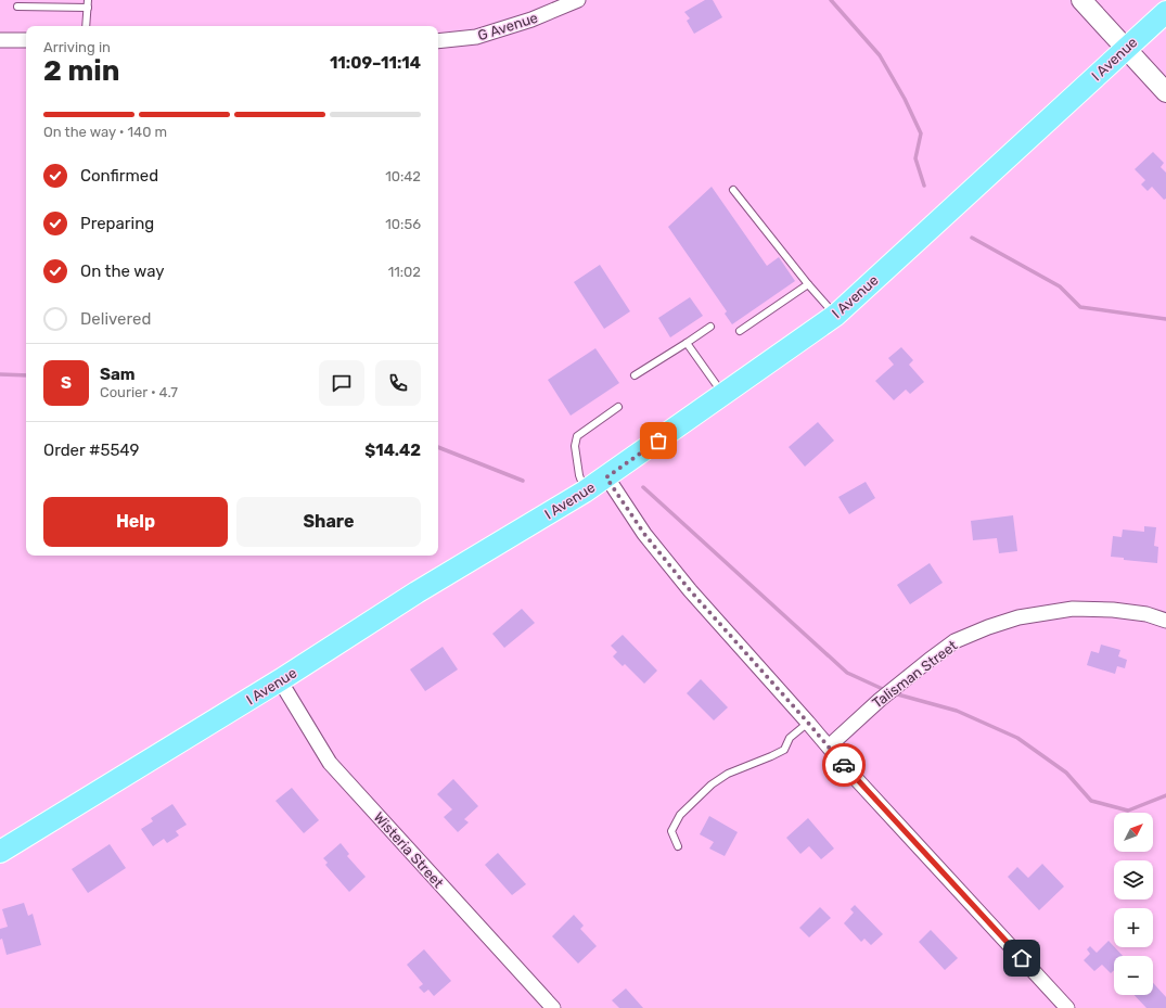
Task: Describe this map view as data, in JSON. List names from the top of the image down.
{
  "streets": {
    "main road": ["I Avenue"],
    "street": ["G Avenue", "Talisman Street", "Wisteria Street"]
  },
  "crossings": [
    ["I Avenue", "Wisteria Street"]
  ],
  "north": "top right",
  "page": {
    "heading": ["2 min", "Arriving in", "11:09–11:14"],
    "panel": [
      "Sam",
      "Courier · 4.7",
      "Order #5549",
      "$14.42"
    ],
    "bar": "On the way · 140 m",
    "list": [
      ["Confirmed", "10:42"],
      ["Preparing", "10:56"],
      ["On the way", "11:02"],
      "Delivered"
    ],
    "round": "S",
    "buttons": ["Help", "Share"],
    "map_buttons": ["+", "−"]
  }
}
